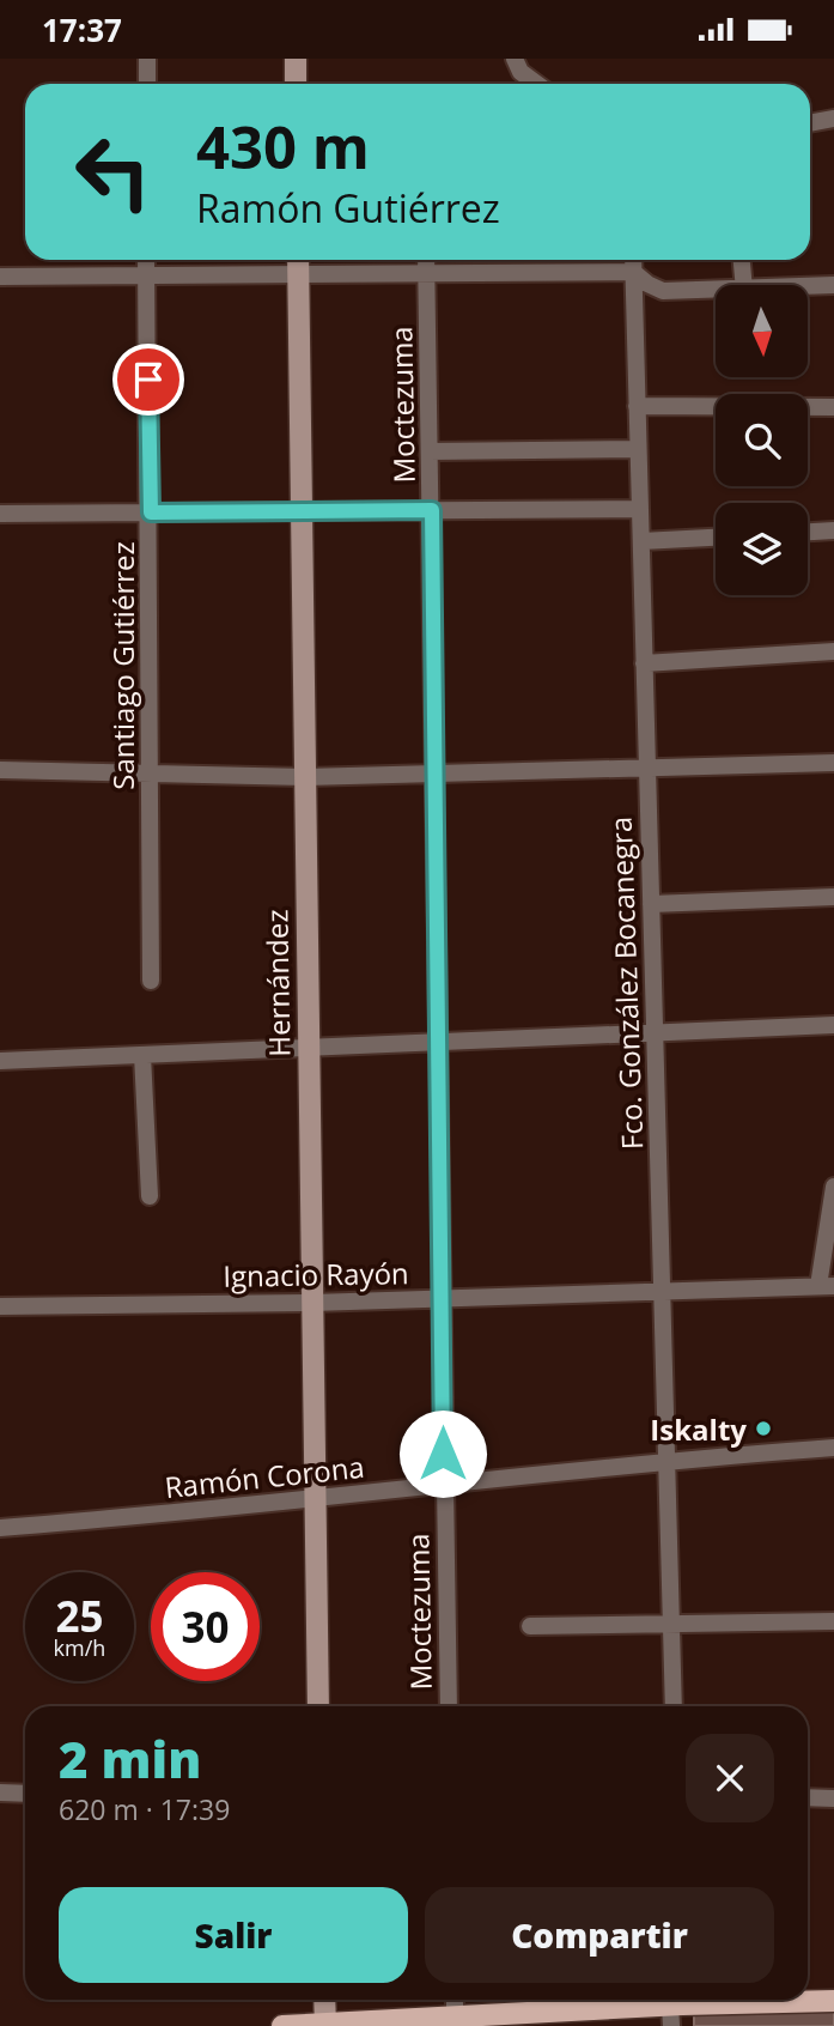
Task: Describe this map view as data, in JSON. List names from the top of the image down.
{
  "streets": {
    "street": [
      "Moctezuma",
      "Santiago Gutiérrez",
      "Hernández",
      "Fco. González Bocanegra",
      "Ignacio Rayón",
      "Ramón Corona"
    ]
  },
  "crossings": [
    ["Moctezuma", "Ignacio Rayón"],
    ["Moctezuma", "Ramón Corona"],
    ["Hernández", "Ignacio Rayón"],
    ["Hernández", "Ramón Corona"],
    ["Fco. González Bocanegra", "Ignacio Rayón"],
    ["Fco. González Bocanegra", "Ramón Corona"]
  ],
  "places": ["Iskalty"],
  "north": "bottom",
  "page": {
    "status": "17:37",
    "turn": ["430 m", "Ramón Gutiérrez"],
    "speed": "25 km/h",
    "limit": "30",
    "heading": ["2 min", "620 m · 17:39"],
    "buttons": ["Salir", "Compartir"]
  }
}
